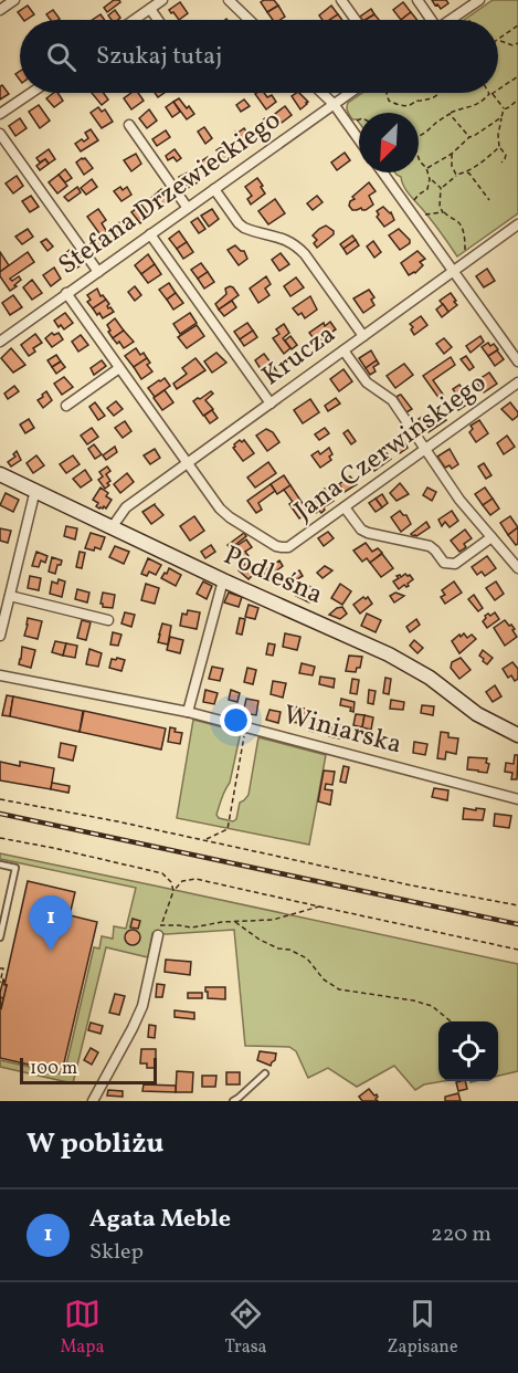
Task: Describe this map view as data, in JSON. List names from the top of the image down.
{
  "streets": {
    "street": [
      "Stefana Drzewieckiego",
      "Krucza",
      "Jana Czerwińskiego",
      "Podleśna",
      "Winiarska"
    ]
  },
  "crossings": [
    ["Krucza", "Jana Czerwińskiego"],
    ["Krucza", "Podleśna"]
  ],
  "scale_bar": "100 m",
  "north": "bottom left",
  "page": {
    "search": "Szukaj tutaj",
    "pins": "1",
    "scale": "100 m",
    "heading": "W pobliżu",
    "list": [
      {
        "mark": "1",
        "name": "Agata Meble",
        "note": "Sklep",
        "value": "220 m"
      }
    ],
    "nav": ["Mapa", "Trasa", "Zapisane"]
  }
}
